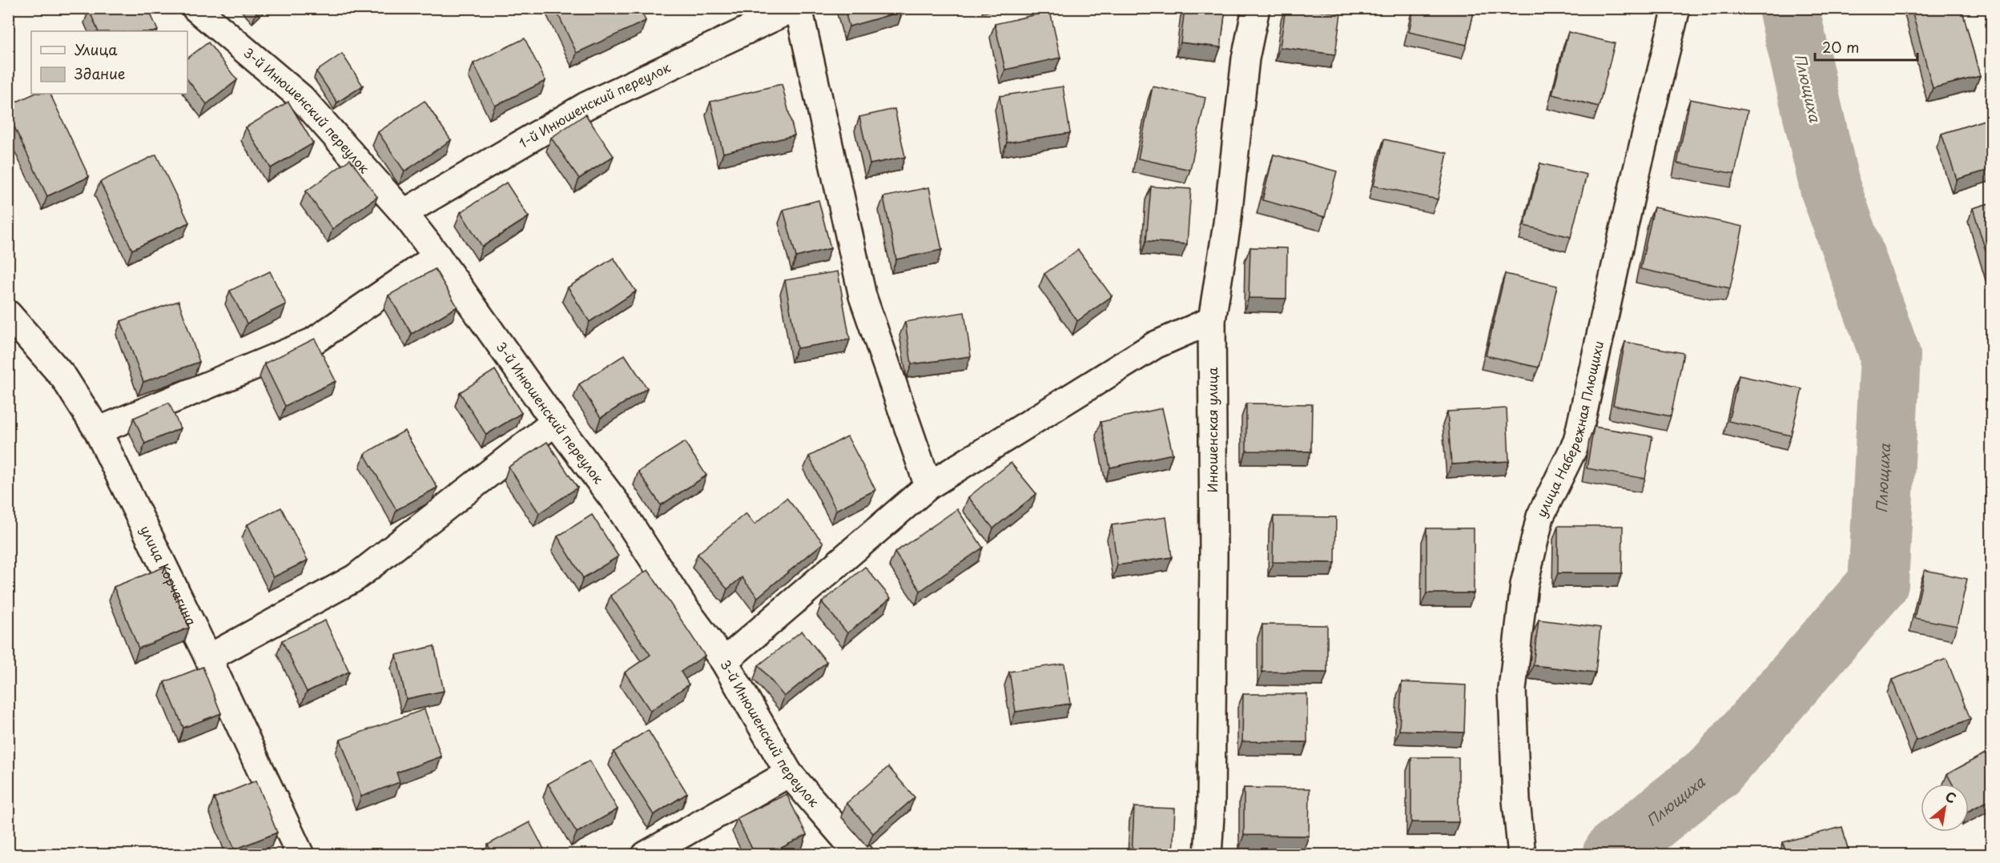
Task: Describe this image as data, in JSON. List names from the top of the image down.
{
  "streets": {
    "street": [
      "1-й Инюшенский переулок",
      "3-й Инюшенский переулок",
      "улица Набережная Плющихи",
      "Инюшенская улица",
      "улица Корчагина"
    ]
  },
  "crossings": [
    ["1-й Инюшенский переулок", "3-й Инюшенский переулок"]
  ],
  "water": ["Плющиха"],
  "legend": ["Улица", "Здание"],
  "scale_bar": "20 m",
  "north": "top right"
}
